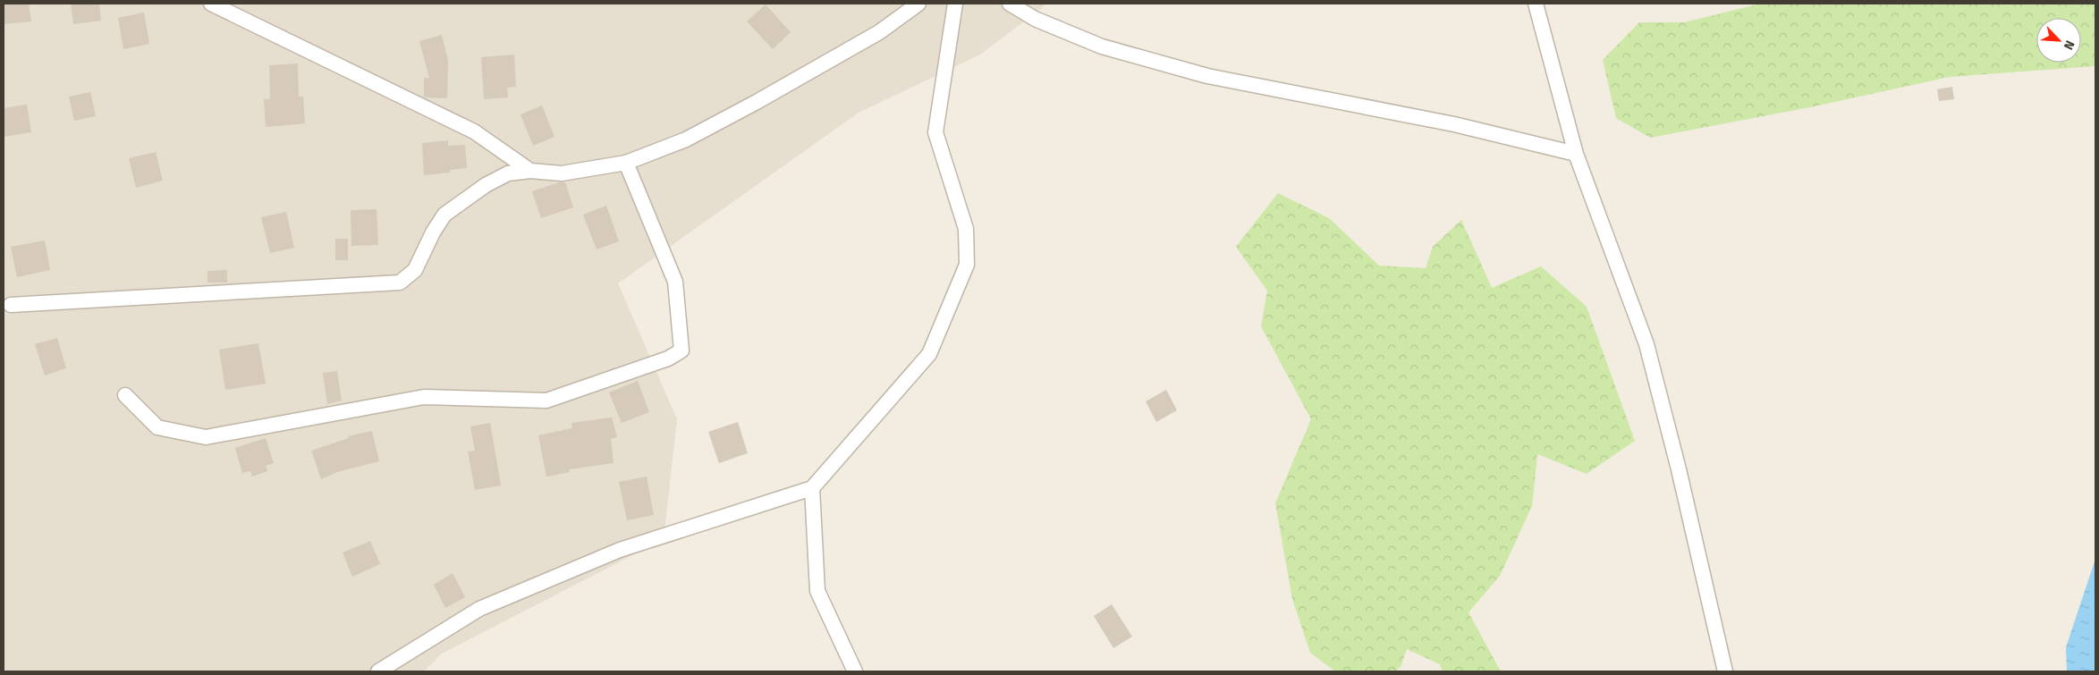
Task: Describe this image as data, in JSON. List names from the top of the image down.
{
  "north": "bottom right"
}
